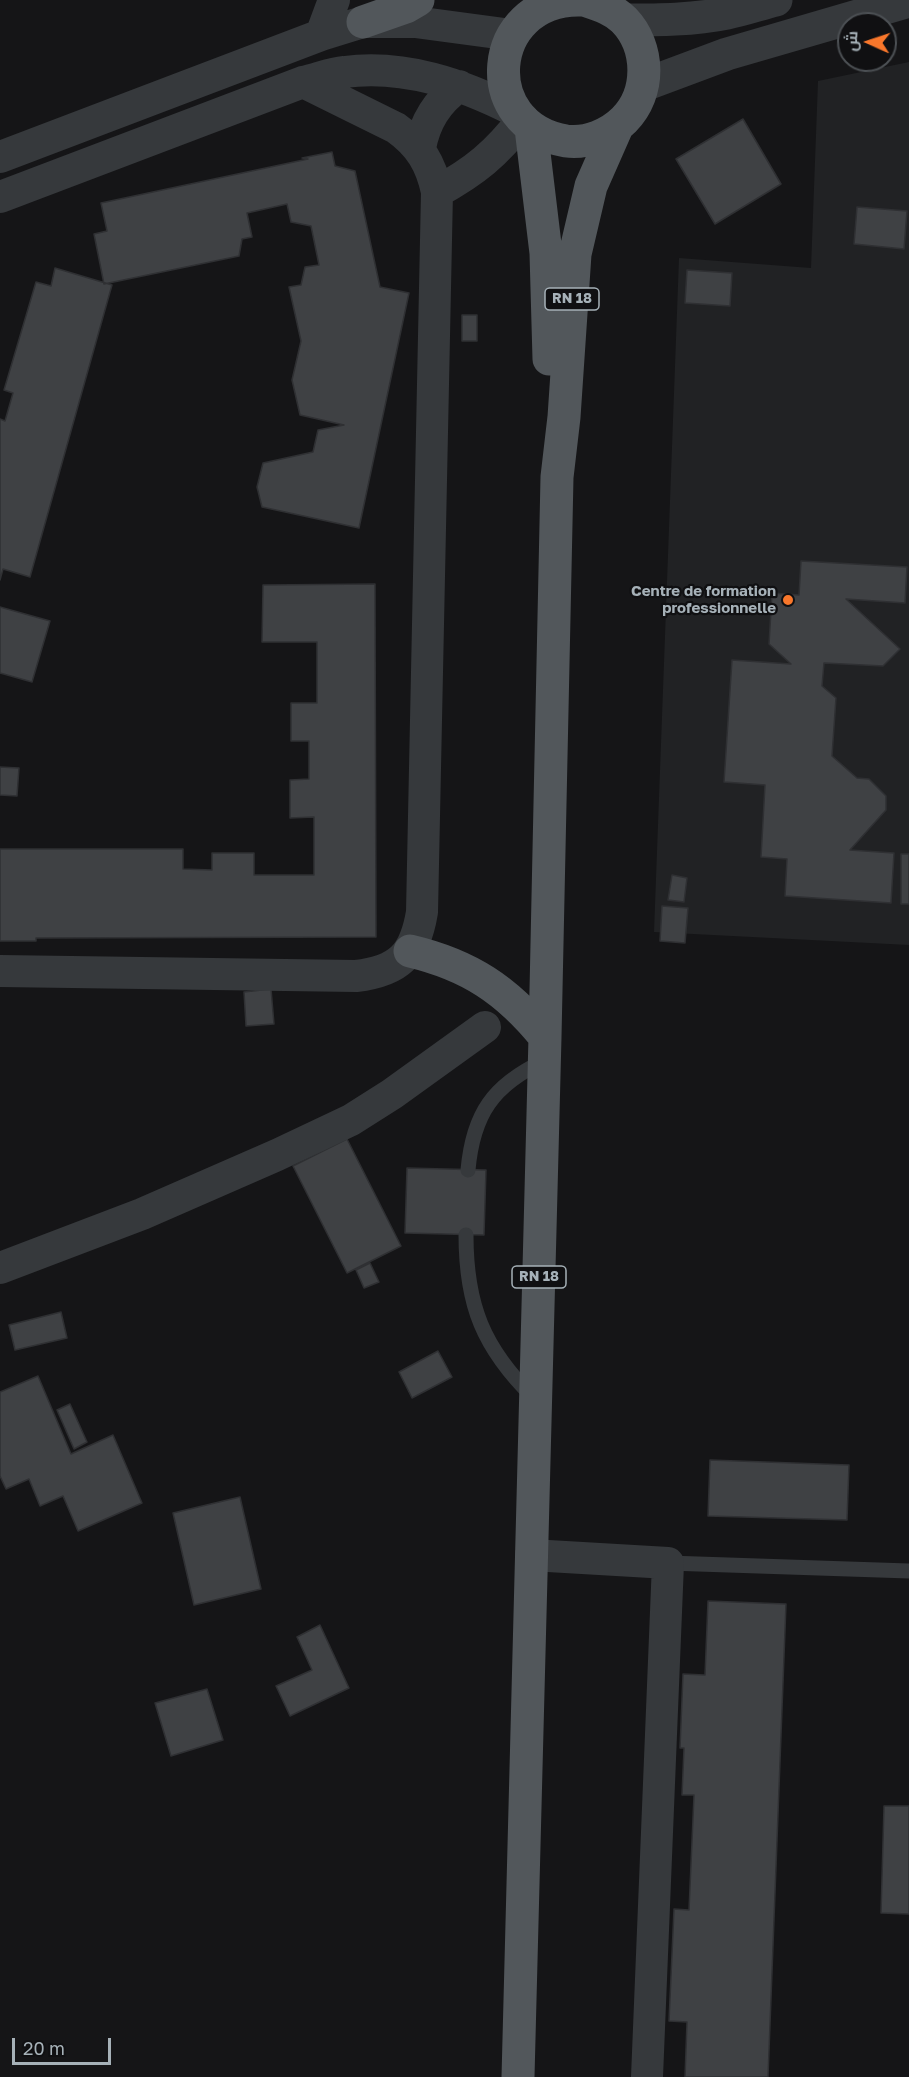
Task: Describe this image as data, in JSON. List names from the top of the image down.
{
  "streets": {
    "main road": ["RN 18"]
  },
  "places": ["Centre de formation professionnelle"],
  "scale_bar": "20 m",
  "north": "left"
}
